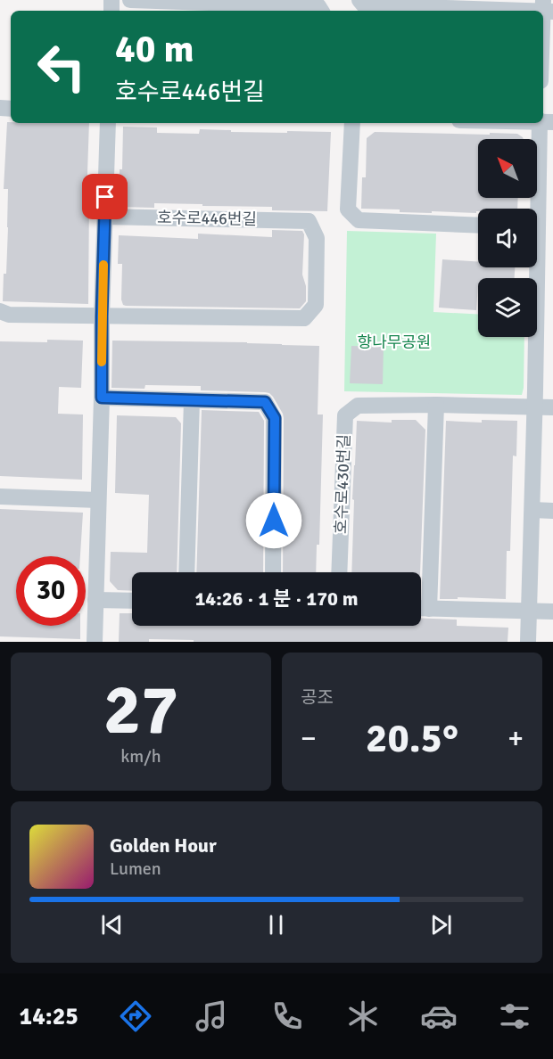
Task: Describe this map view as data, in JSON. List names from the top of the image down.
{
  "streets": {
    "street": ["호수로446번길", "호수로430번길"]
  },
  "parks": ["향나무공원"],
  "north": "top left",
  "page": {
    "turn": ["40 m", "호수로446번길"],
    "limit": "30",
    "trip": "14:26 · 1 분 · 170 m",
    "tile": [
      ["27", "km/h"],
      "공조"
    ],
    "heat": ["−", "20.5°", "+"],
    "song": ["Golden Hour", "Lumen"],
    "tabs": "14:25"
  }
}
